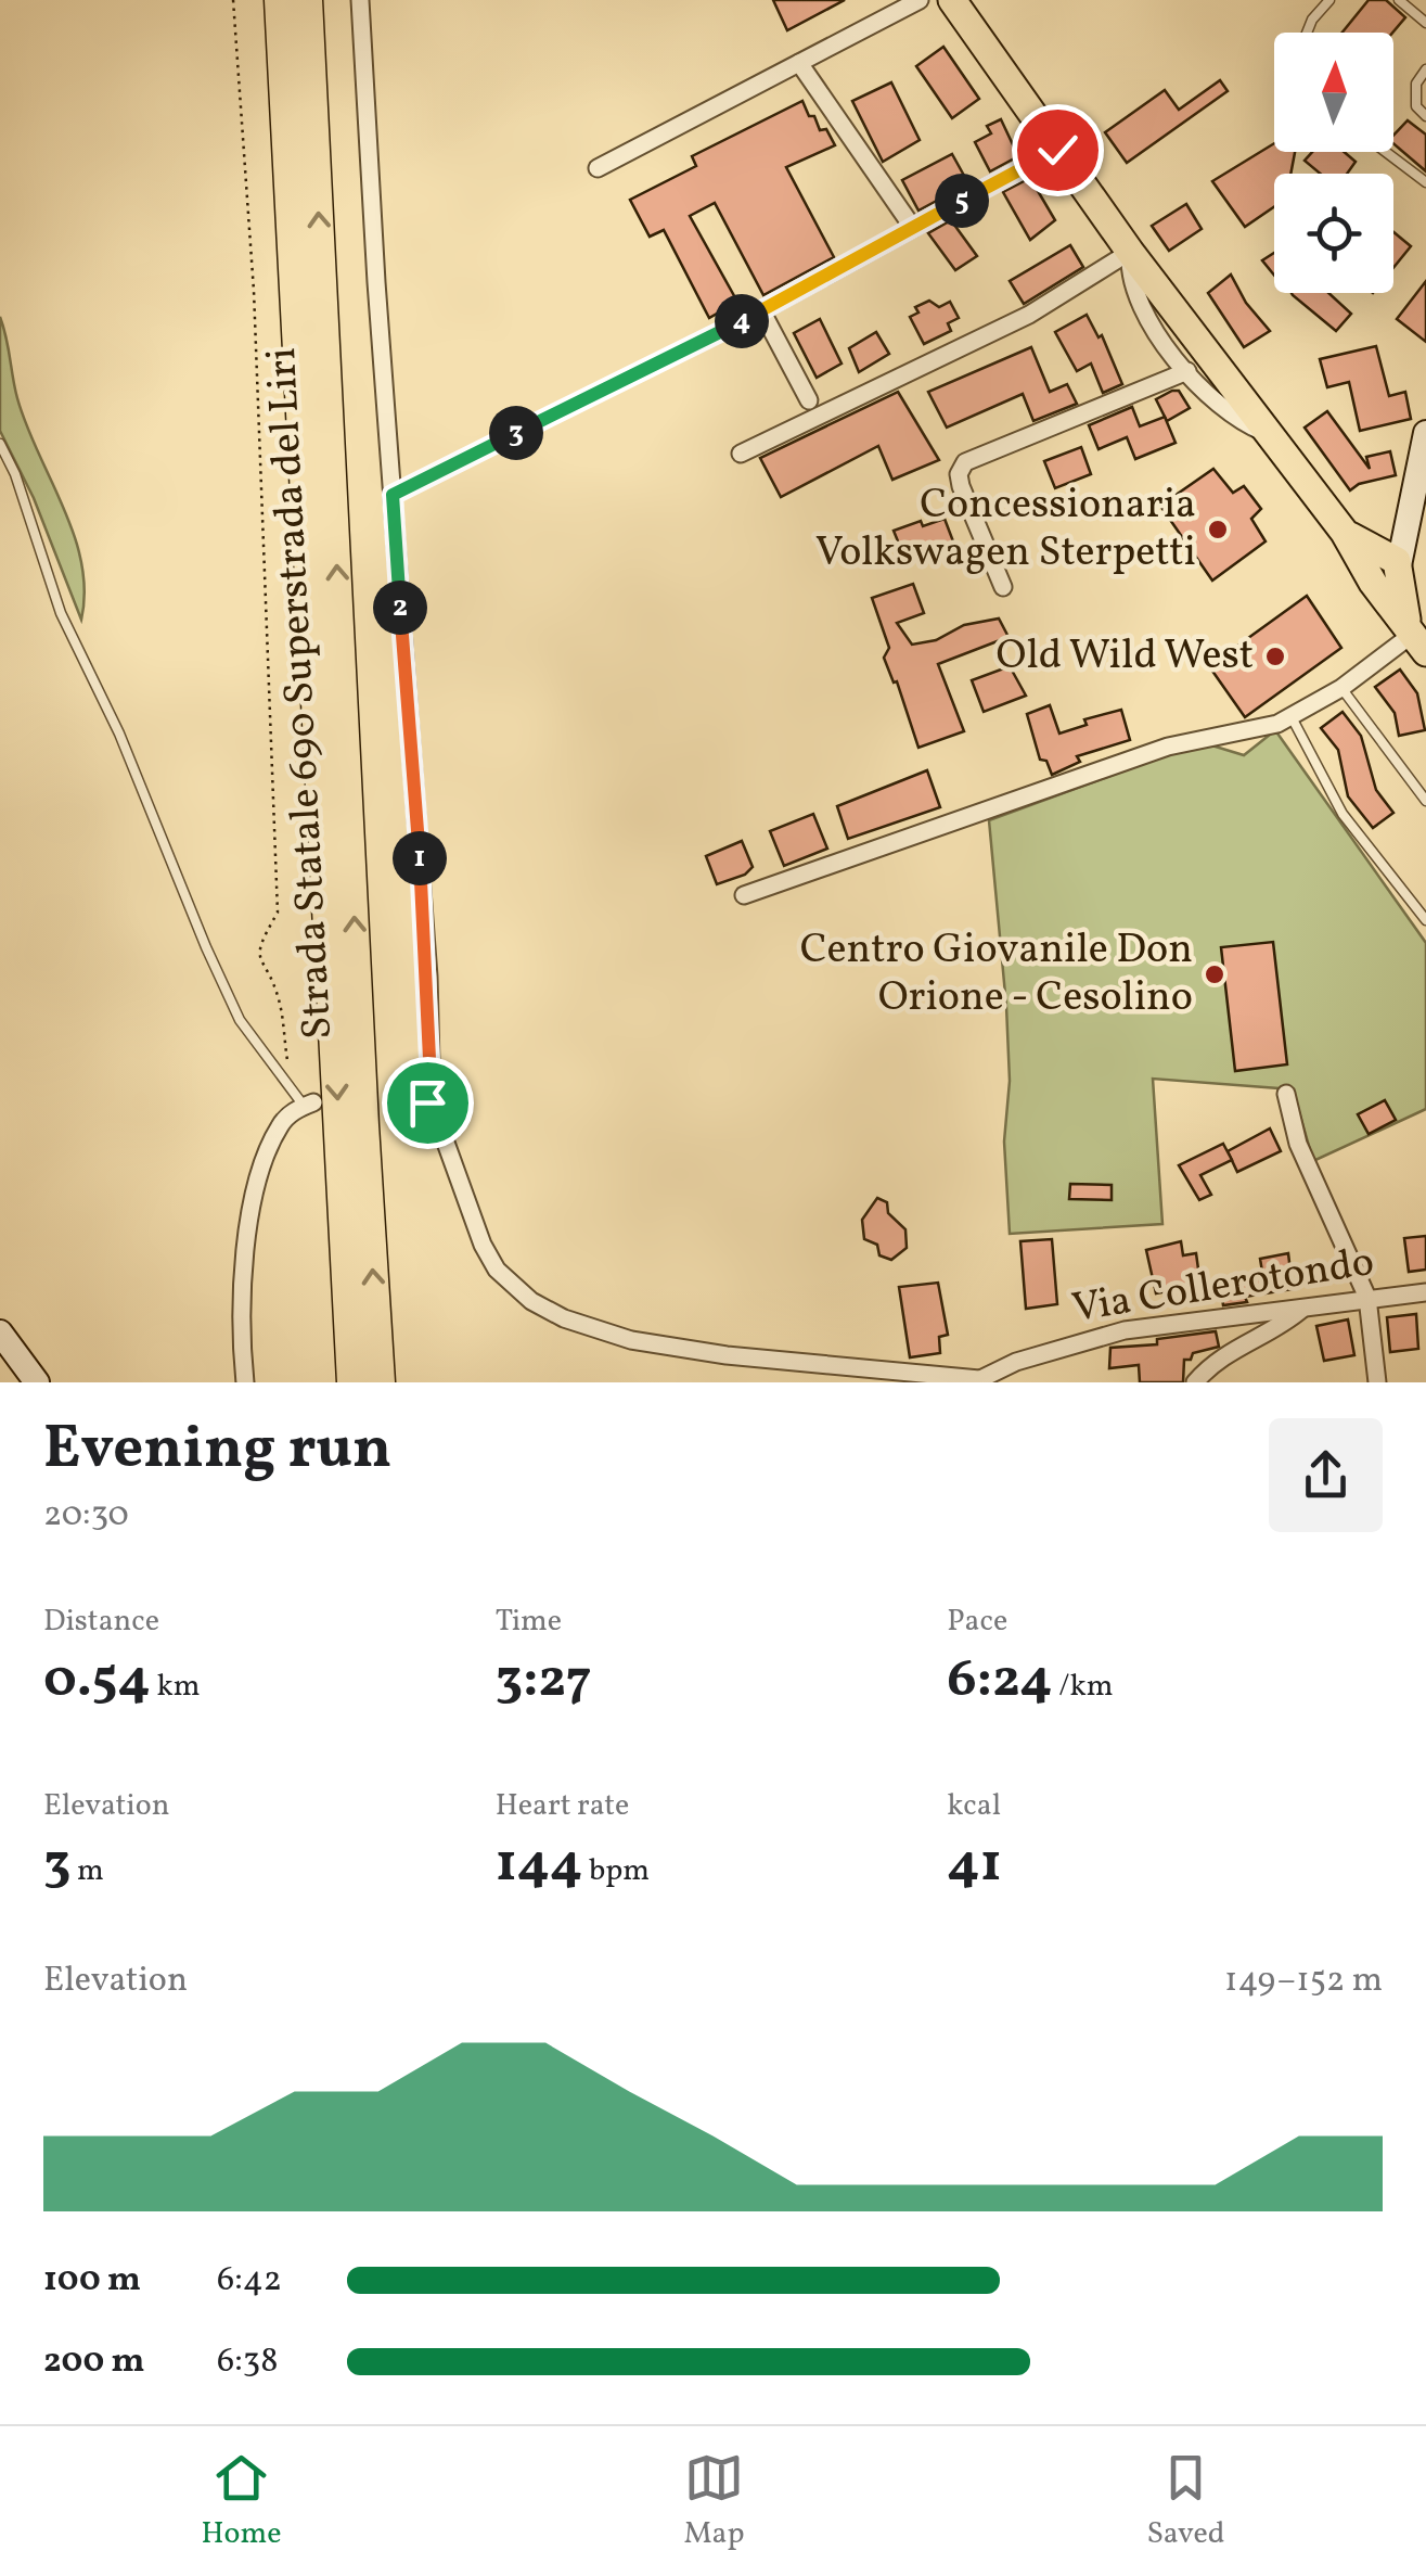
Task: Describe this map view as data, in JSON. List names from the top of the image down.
{
  "streets": {
    "highway": ["Strada Statale 690 Superstrada del Liri"],
    "street": ["Via Collerotondo"]
  },
  "places": ["Concessionaria Volkswagen Sterpetti", "Old Wild West", "Centro Giovanile Don Orione - Cesolino"],
  "north": "top",
  "page": {
    "pins": [
      "5",
      "4",
      "3",
      "2",
      "1"
    ],
    "heading": ["Evening run", "20:30"],
    "stats": [
      ["Distance", "0.54 km"],
      ["Time", "3:27"],
      ["Pace", "6:24 /km"],
      ["Elevation", "3 m"],
      ["Heart rate", "144 bpm"],
      ["kcal", "41"]
    ],
    "chart": ["Elevation", "149–152 m"],
    "list": [
      {
        "name": "100 m",
        "note": "6:42"
      },
      {
        "name": "200 m",
        "note": "6:38"
      }
    ],
    "tabs": ["Home", "Map", "Saved"]
  }
}
